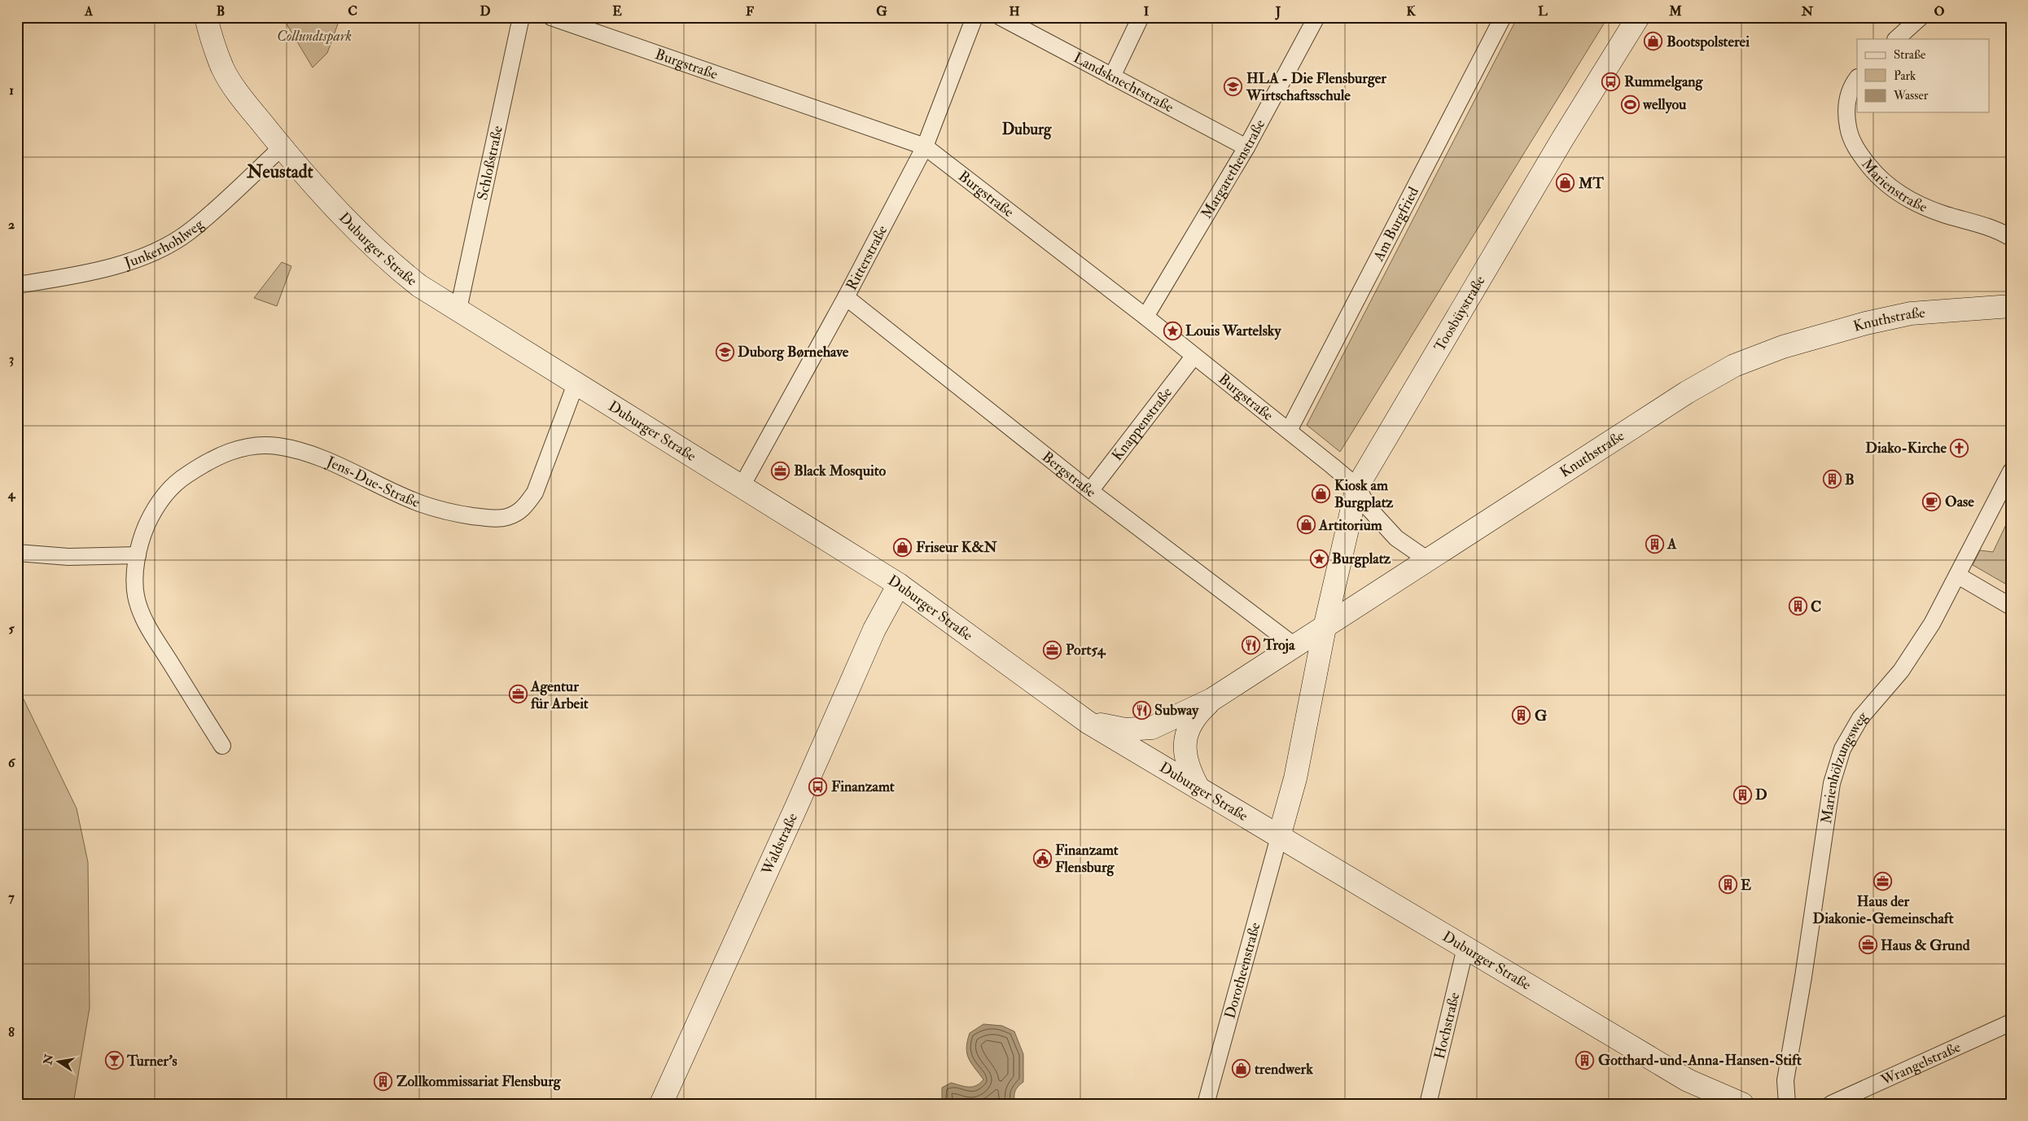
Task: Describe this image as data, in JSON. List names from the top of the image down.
{
  "streets": {
    "main road": [
      "Duburger Straße",
      "Toosbüystraße",
      "Knuthstraße",
      "Waldstraße"
    ],
    "street": [
      "Burgstraße",
      "Landsknechtstraße",
      "Schloßstraße",
      "Margarethenstraße",
      "Marienstraße",
      "Am Burgfried",
      "Junkerhohlweg",
      "Ritterstraße",
      "Knappenstraße",
      "Bergstraße",
      "Jens-Due-Straße",
      "Marienhölzungsweg",
      "Dorotheenstraße",
      "Hochstraße",
      "Wrangelstraße"
    ]
  },
  "crossings": [
    ["Burgstraße", "Margarethenstraße"],
    ["Burgstraße", "Am Burgfried"],
    ["Burgstraße", "Ritterstraße"],
    ["Burgstraße", "Toosbüystraße"],
    ["Burgstraße", "Knappenstraße"],
    ["Landsknechtstraße", "Margarethenstraße"],
    ["Schloßstraße", "Duburger Straße"],
    ["Junkerhohlweg", "Duburger Straße"],
    ["Duburger Straße", "Ritterstraße"],
    ["Duburger Straße", "Knuthstraße"],
    ["Duburger Straße", "Jens-Due-Straße"],
    ["Duburger Straße", "Waldstraße"],
    ["Duburger Straße", "Dorotheenstraße"],
    ["Duburger Straße", "Hochstraße"],
    ["Ritterstraße", "Bergstraße"],
    ["Toosbüystraße", "Knuthstraße"],
    ["Knuthstraße", "Bergstraße"],
    ["Knappenstraße", "Bergstraße"]
  ],
  "districts": ["Duburg", "Neustadt"],
  "parks": ["Collundtspark"],
  "places": {
    "shop": [
      "Bootspolsterei",
      "MT",
      "Kiosk am Burgplatz",
      "Artitorium",
      "Friseur K&N",
      "trendwerk"
    ],
    "bus stop": ["Rummelgang", "Finanzamt"],
    "school or university": ["HLA - Die Flensburger Wirtschaftsschule", "Duborg Børnehave"],
    "sports": ["wellyou"],
    "place": ["Louis Wartelsky", "Burgplatz"],
    "church": ["Diako-Kirche"],
    "office": [
      "Black Mosquito",
      "Port54",
      "Agentur für Arbeit",
      "Haus der Diakonie-Gemeinschaft",
      "Haus & Grund"
    ],
    "building": [
      "B",
      "A",
      "C",
      "G",
      "D",
      "E",
      "Gotthard-und-Anna-Hansen-Stift",
      "Zollkommissariat Flensburg"
    ],
    "cafe": ["Oase"],
    "restaurant": ["Troja", "Subway"],
    "public building": ["Finanzamt Flensburg"],
    "bar": ["Turner's"]
  },
  "legend": ["Straße", "Park", "Wasser"],
  "north": "left",
  "grid": {
    "columns": [
      "A",
      "B",
      "C",
      "D",
      "E",
      "F",
      "G",
      "H",
      "I",
      "J",
      "K",
      "L",
      "M",
      "N",
      "O"
    ],
    "rows": [
      "1",
      "2",
      "3",
      "4",
      "5",
      "6",
      "7",
      "8"
    ]
  }
}
